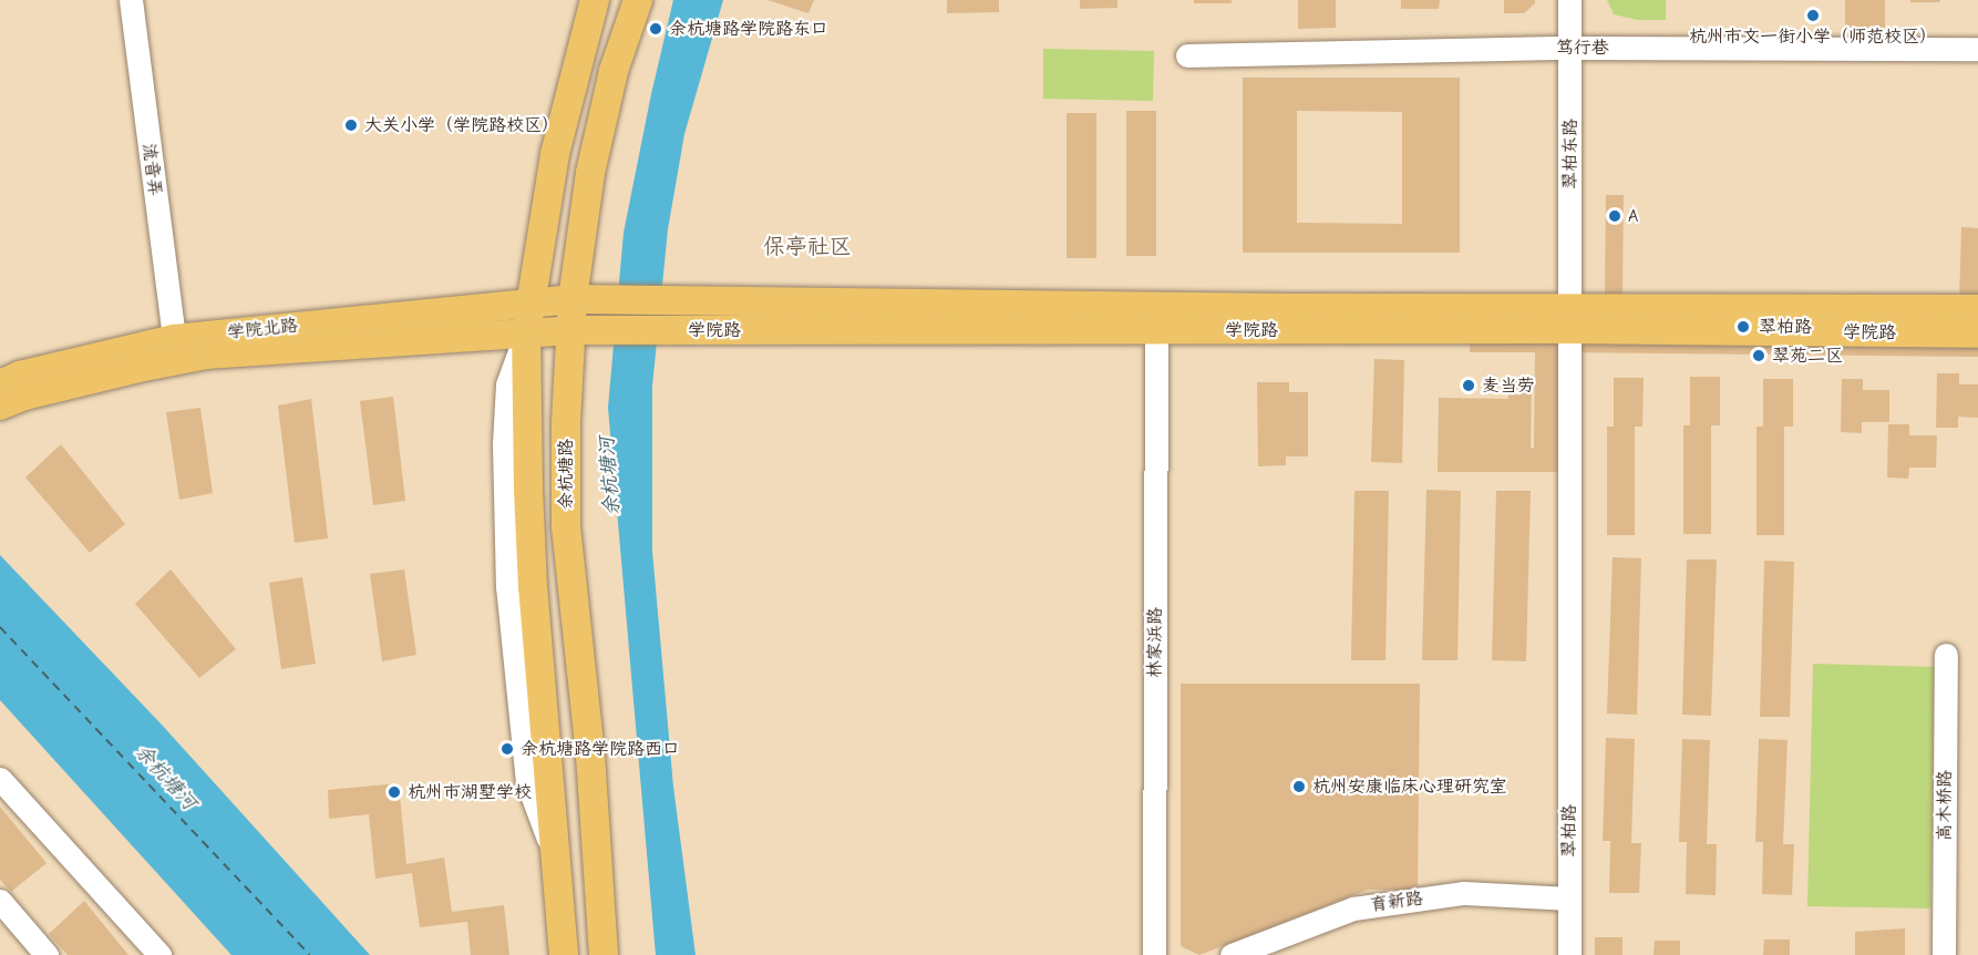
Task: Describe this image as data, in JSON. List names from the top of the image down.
{
  "streets": {
    "main road": ["学院北路", "学院路", "余杭塘路"],
    "street": [
      "笃行巷",
      "翠柏东路",
      "流音弄",
      "林家浜路",
      "高木桥路",
      "翠柏路",
      "育新路"
    ]
  },
  "crossings": [
    ["笃行巷", "翠柏东路"],
    ["翠柏东路", "学院路"],
    ["翠柏东路", "翠柏路"],
    ["流音弄", "学院北路"],
    ["学院北路", "学院路"],
    ["学院北路", "余杭塘路"],
    ["学院路", "余杭塘路"],
    ["学院路", "林家浜路"],
    ["学院路", "翠柏路"],
    ["翠柏路", "育新路"]
  ],
  "districts": ["保亭社区"],
  "water": ["余杭塘河"],
  "places": [
    "杭州市文一街小学（师范校区）",
    "余杭塘路学院路东口",
    "大关小学（学院路校区）",
    "A",
    "翠柏路",
    "翠苑二区",
    "麦当劳",
    "余杭塘路学院路西口",
    "杭州安康临床心理研究室",
    "杭州市湖墅学校"
  ]
}
